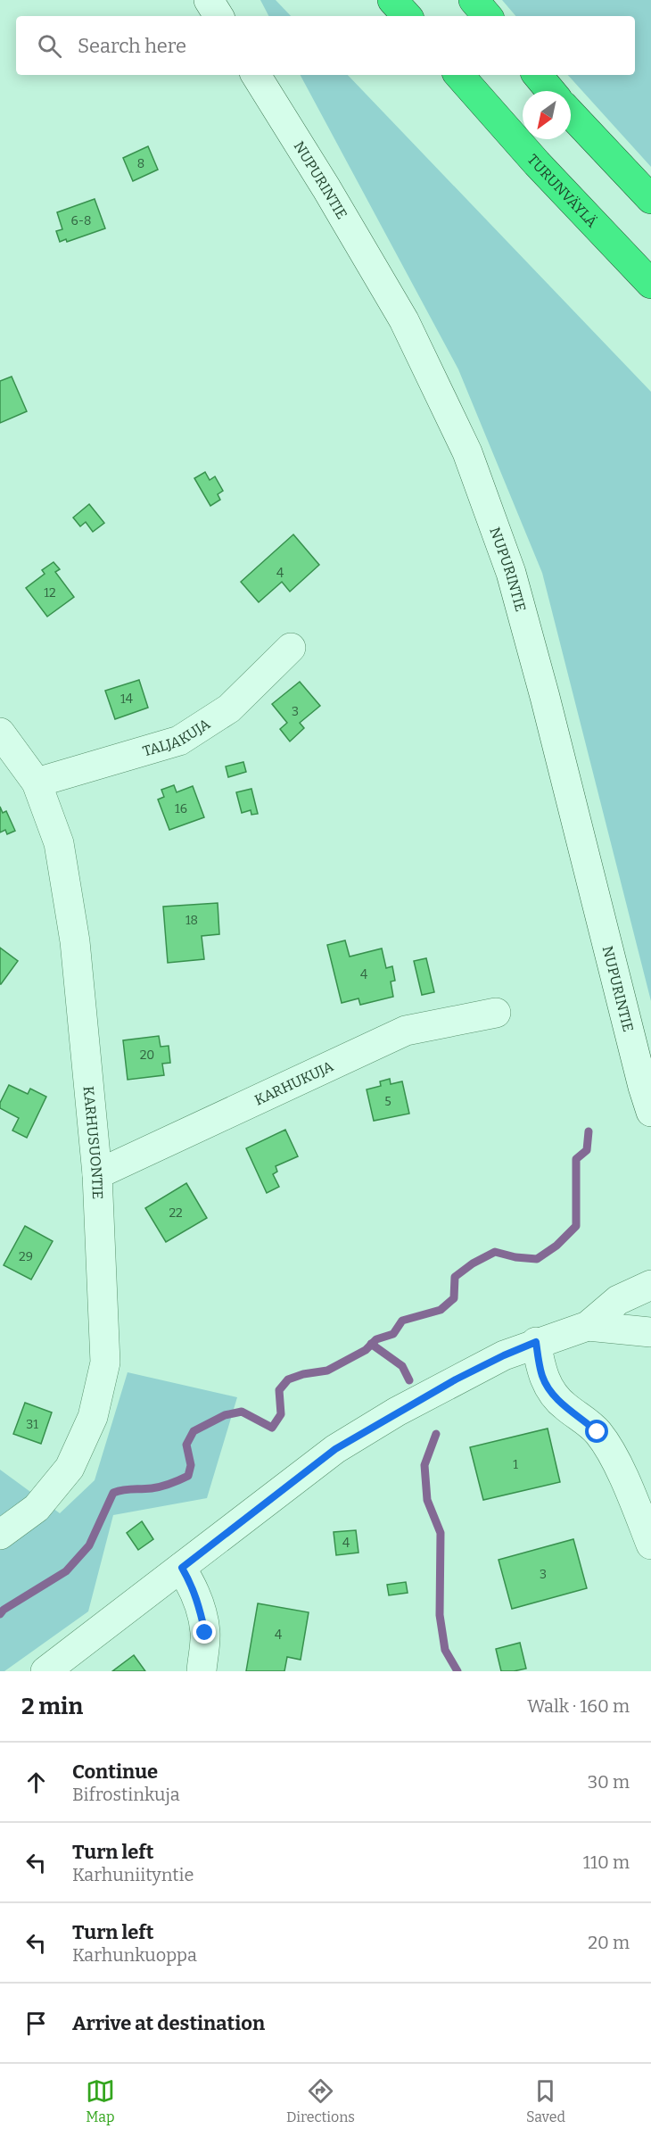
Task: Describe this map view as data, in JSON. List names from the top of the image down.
{
  "streets": {
    "highway": ["TURUNVÄYLÄ"],
    "street": [
      "NUPURINTIE",
      "TALJAKUJA",
      "KARHUKUJA",
      "KARHUSUONTIE"
    ]
  },
  "crossings": [
    ["TALJAKUJA", "KARHUSUONTIE"],
    ["KARHUKUJA", "KARHUSUONTIE"]
  ],
  "house_numbers": [
    "8",
    "6-8",
    "4",
    "12",
    "14",
    "3",
    "16",
    "18",
    "4",
    "20",
    "5",
    "22",
    "29",
    "31",
    "1",
    "4",
    "3",
    "4"
  ],
  "north": "bottom left",
  "page": {
    "search": "Search here",
    "heading": ["2 min", "Walk · 160 m"],
    "list": [
      ["Continue", "Bifrostinkuja", "30 m"],
      ["Turn left", "Karhuniityntie", "110 m"],
      ["Turn left", "Karhunkuoppa", "20 m"],
      "Arrive at destination"
    ],
    "nav": ["Map", "Directions", "Saved"]
  }
}
